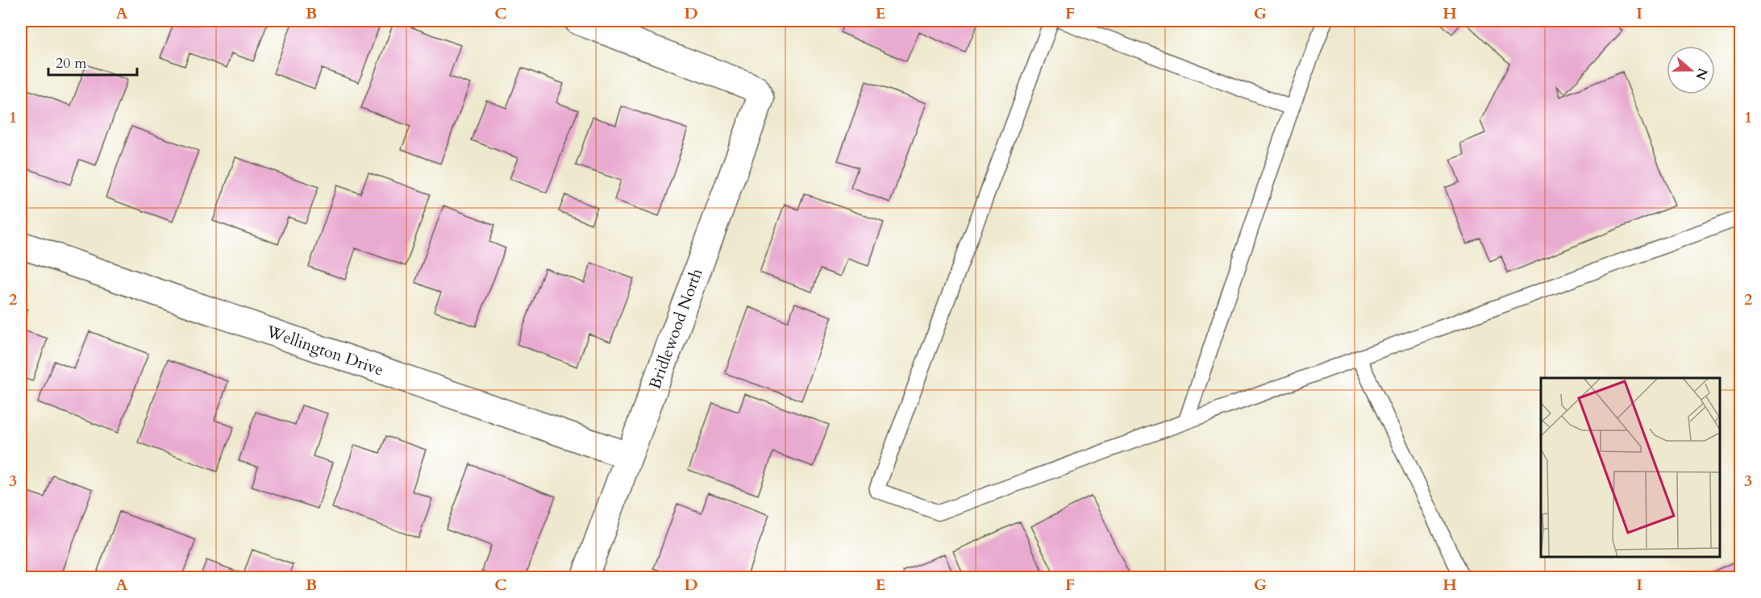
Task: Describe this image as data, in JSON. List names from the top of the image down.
{
  "streets": {
    "street": ["Bridlewood North", "Wellington Drive"]
  },
  "crossings": [
    ["Bridlewood North", "Wellington Drive"]
  ],
  "scale_bar": "20 m",
  "north": "right",
  "grid": {
    "columns": [
      "A",
      "B",
      "C",
      "D",
      "E",
      "F",
      "G",
      "H",
      "I"
    ],
    "rows": ["1", "2", "3"]
  }
}
